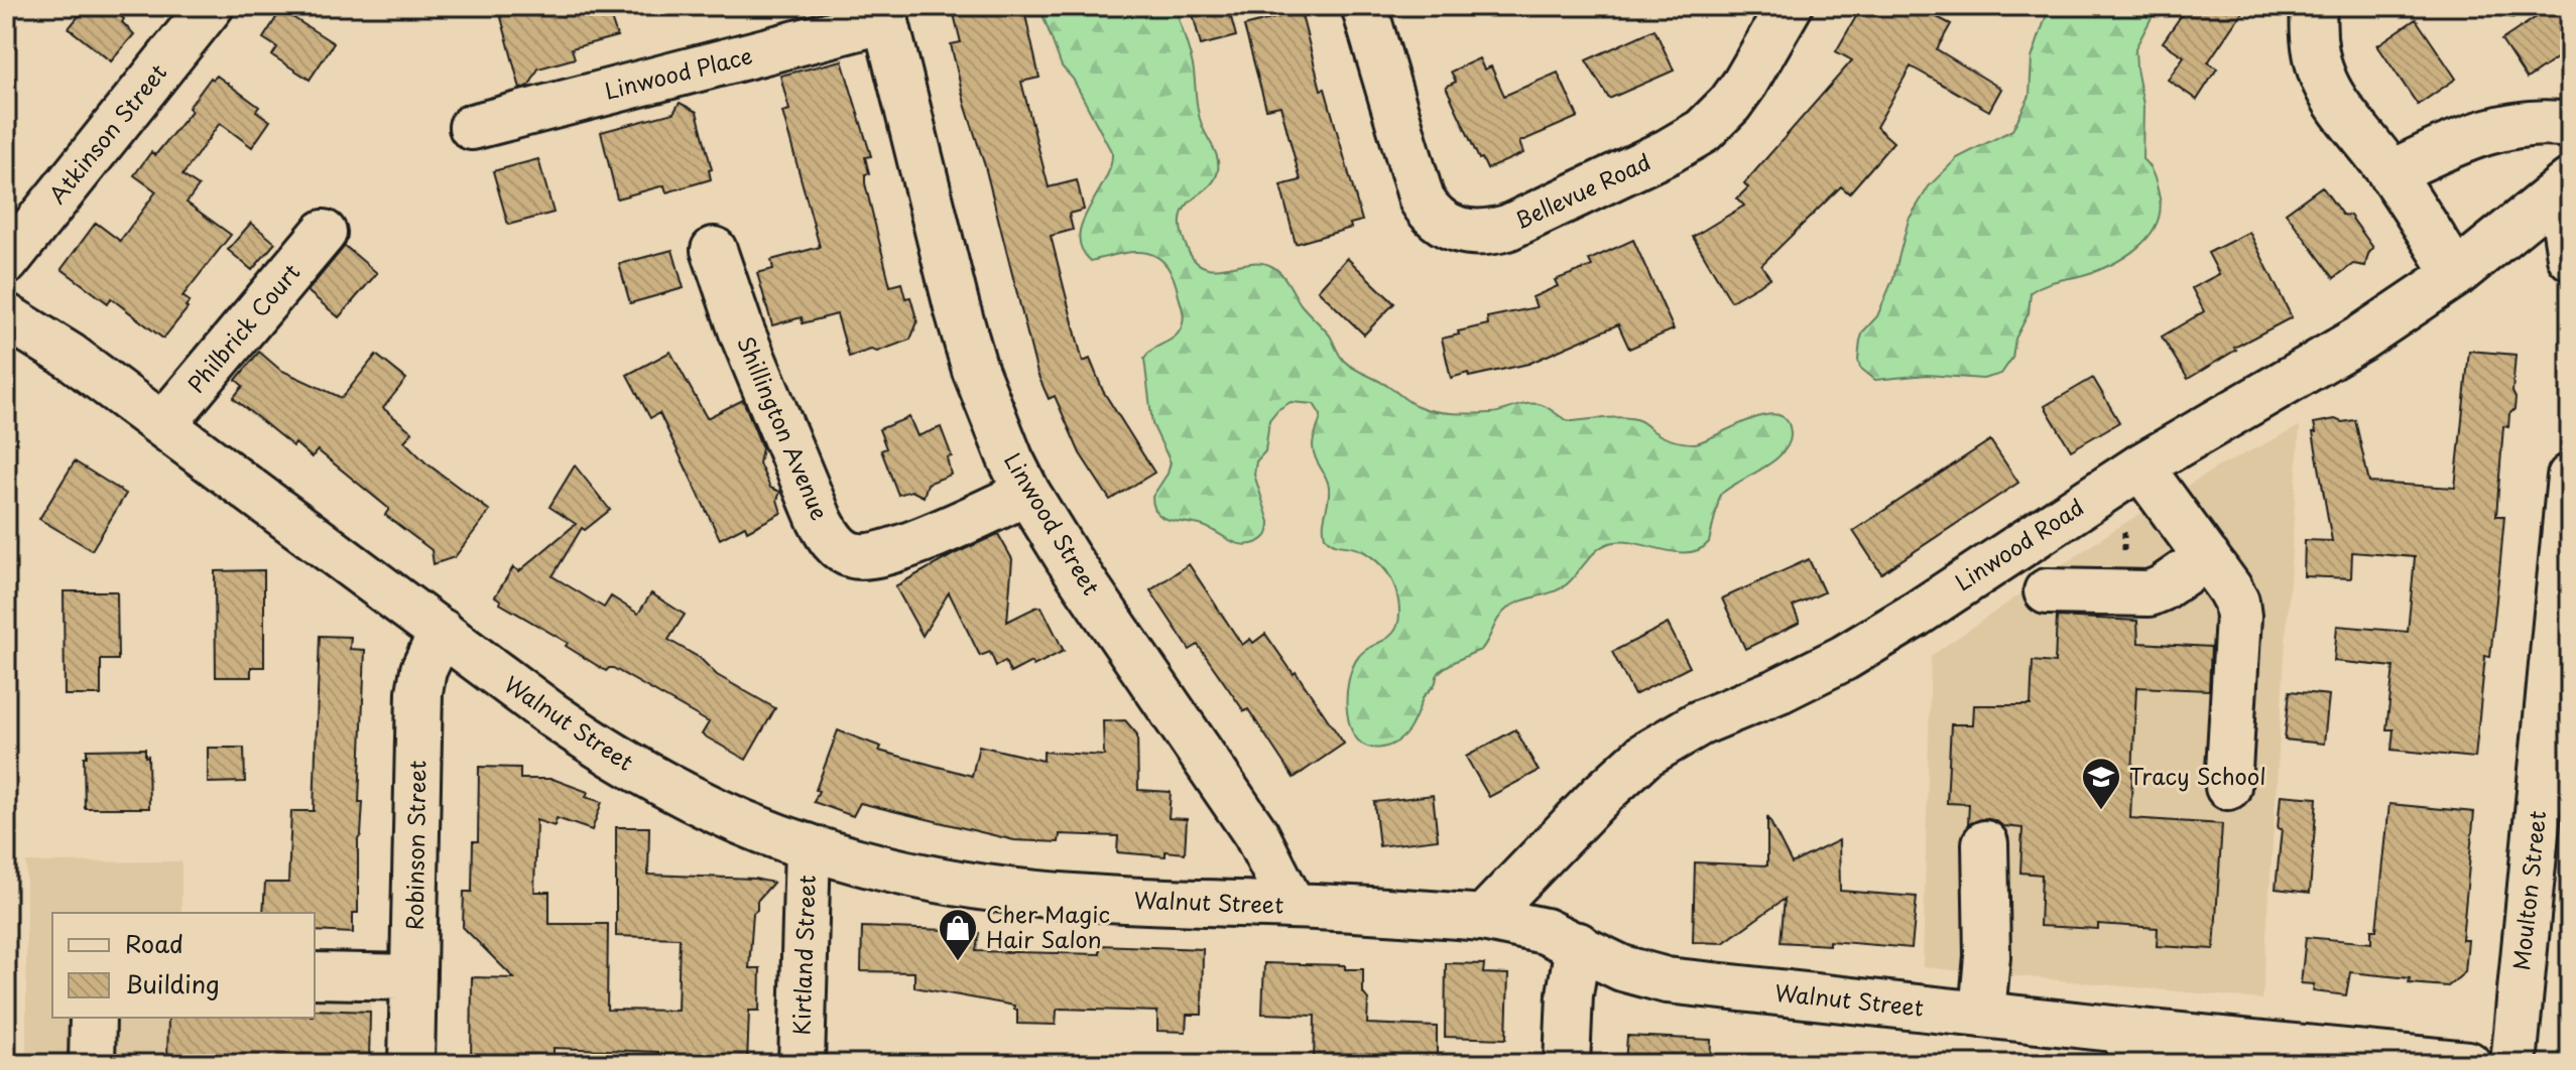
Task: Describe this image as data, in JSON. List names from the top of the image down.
{
  "streets": {
    "street": [
      "Linwood Place",
      "Atkinson Street",
      "Bellevue Road",
      "Philbrick Court",
      "Shillington Avenue",
      "Linwood Street",
      "Linwood Road",
      "Walnut Street",
      "Robinson Street",
      "Moulton Street",
      "Kirtland Street"
    ]
  },
  "crossings": [
    ["Linwood Place", "Linwood Street"],
    ["Philbrick Court", "Walnut Street"],
    ["Shillington Avenue", "Linwood Street"],
    ["Linwood Street", "Walnut Street"],
    ["Linwood Road", "Walnut Street"],
    ["Walnut Street", "Robinson Street"],
    ["Walnut Street", "Kirtland Street"]
  ],
  "places": {
    "school or university": ["Tracy School"],
    "shop": ["Cher Magic Hair Salon"]
  },
  "legend": ["Road", "Building"]
}
